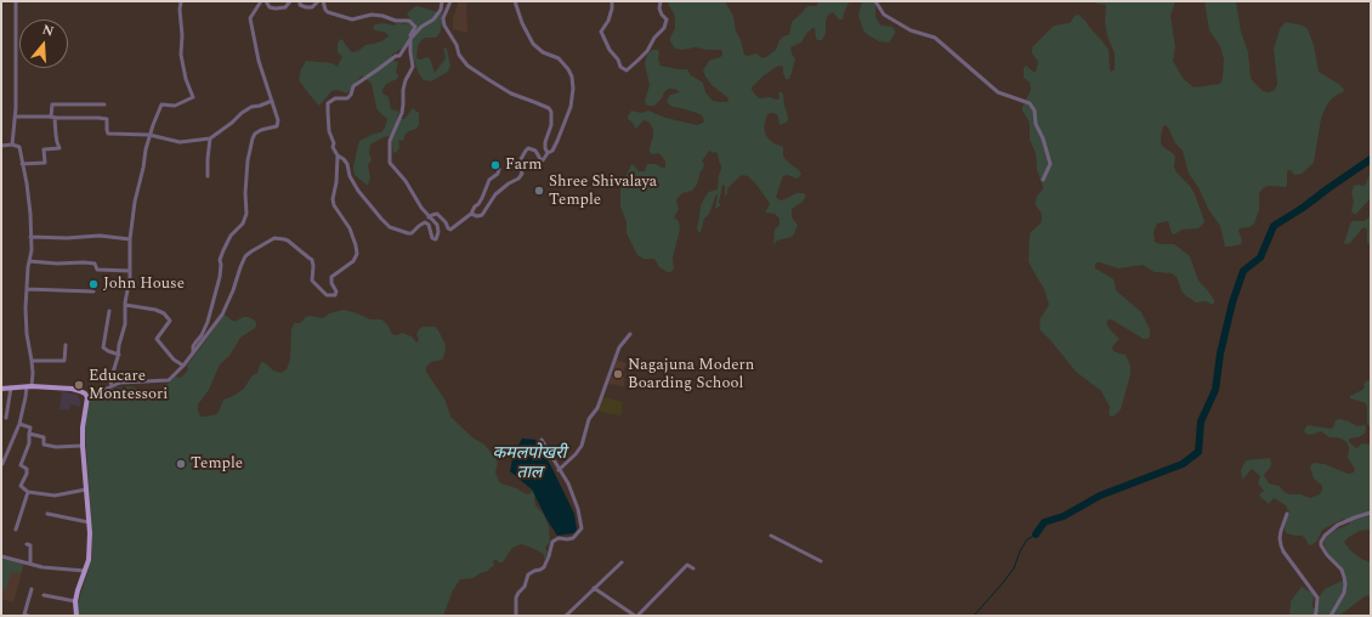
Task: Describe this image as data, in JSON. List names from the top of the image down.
{
  "water": ["कमलपोखरी ताल"],
  "places": [
    "Farm",
    "Shree Shivalaya Temple",
    "John House",
    "Nagajuna Modern Boarding School",
    "Educare Montessori",
    "Temple"
  ],
  "north": "top"
}
